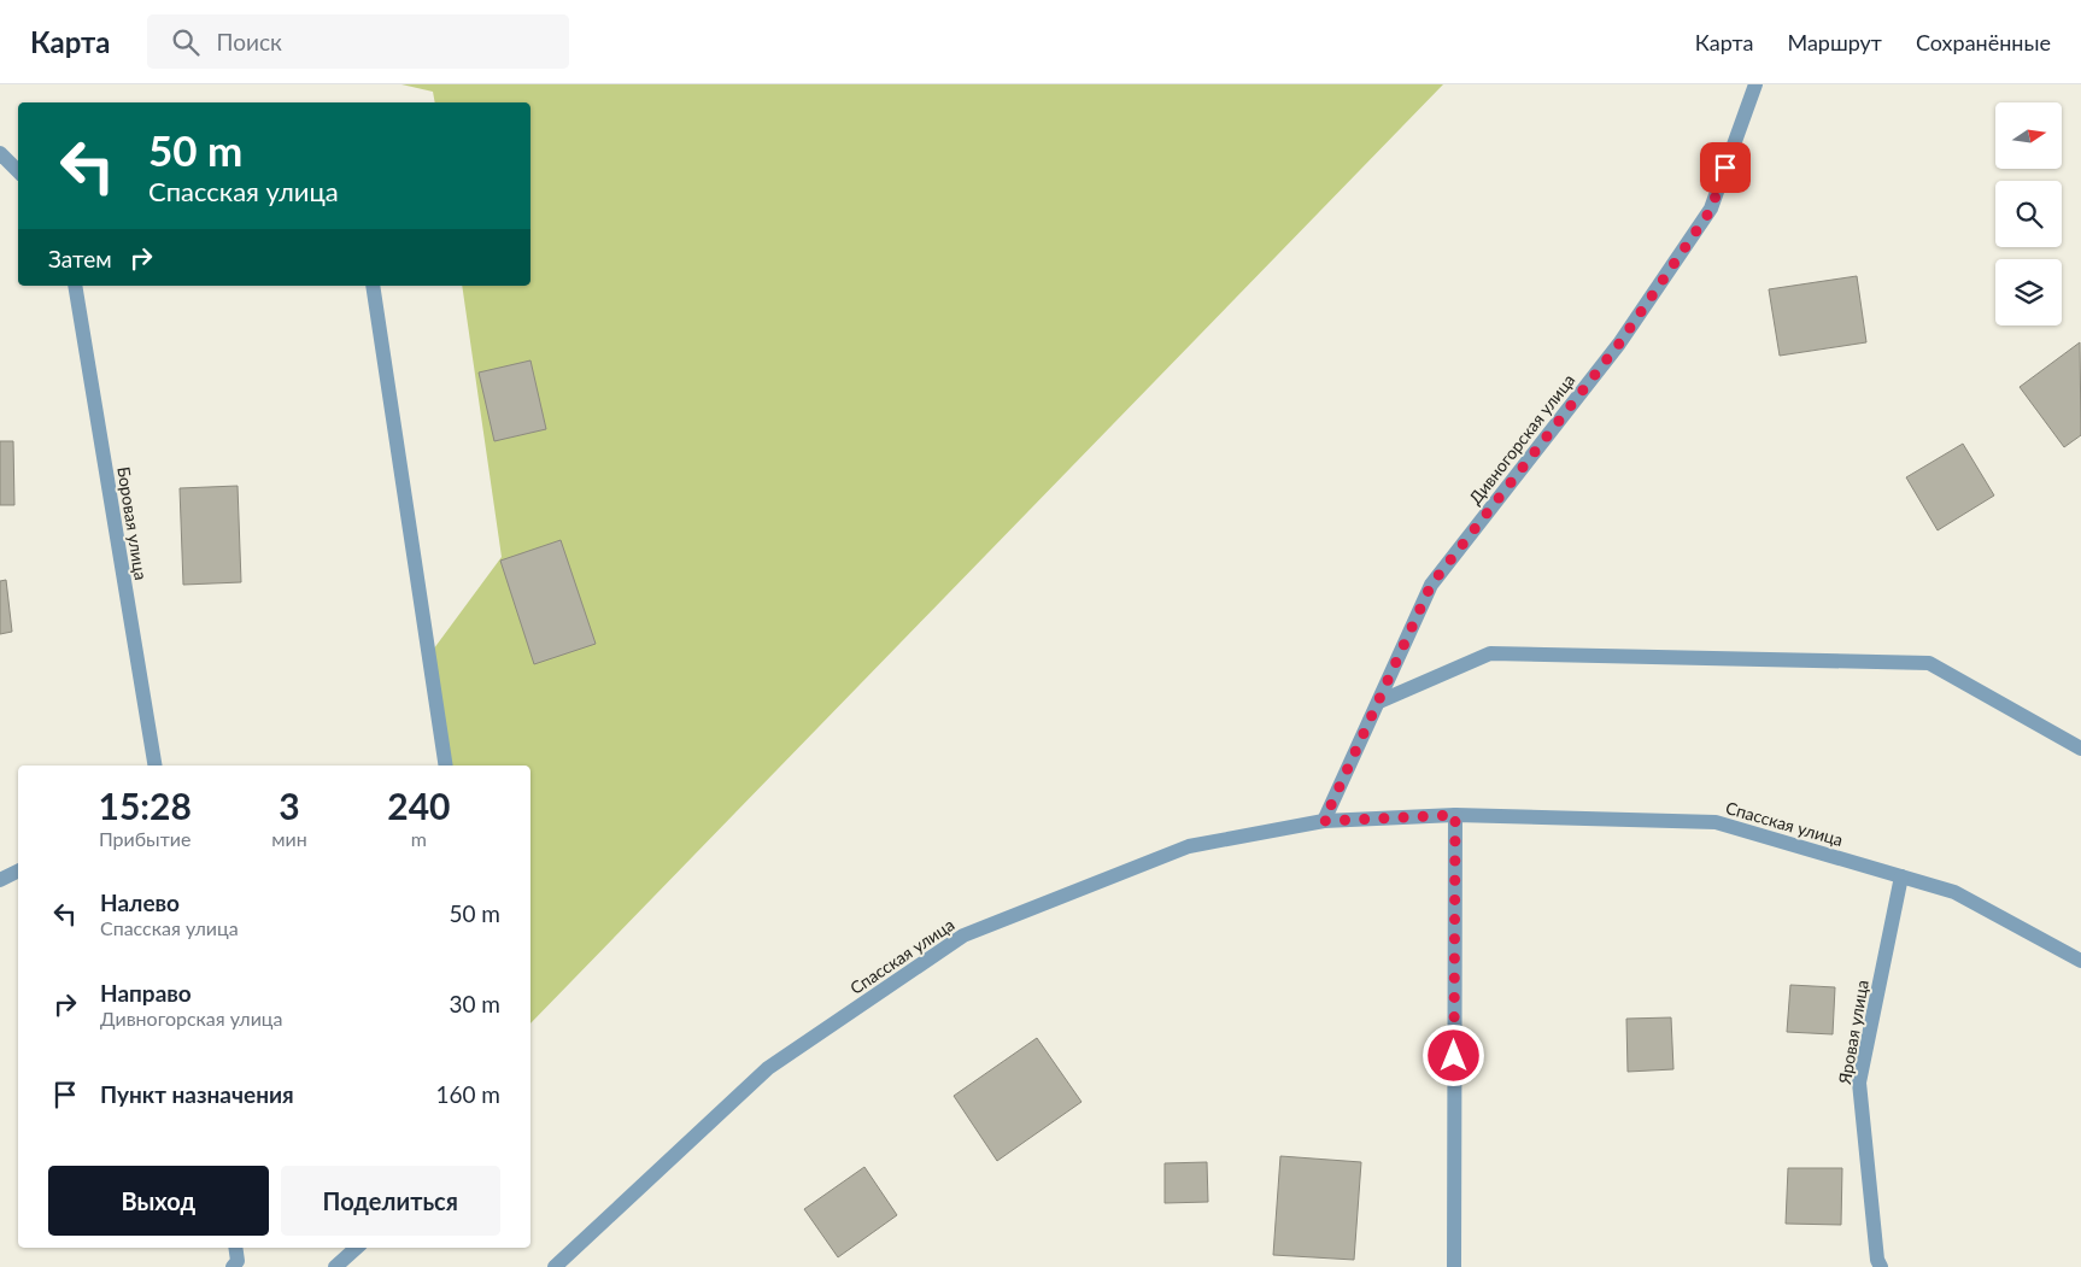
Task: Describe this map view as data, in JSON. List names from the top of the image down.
{
  "streets": {
    "street": [
      "Дивногорская улица",
      "Боровая улица",
      "Спасская улица",
      "Яровая улица"
    ]
  },
  "crossings": [
    ["Дивногорская улица", "Спасская улица"],
    ["Спасская улица", "Яровая улица"]
  ],
  "north": "right",
  "page": {
    "header": "Карта",
    "search": "Поиск",
    "nav": ["Карта", "Маршрут", "Сохранённые"],
    "turn": ["50 m", "Спасская улица"],
    "then": "Затем",
    "eta": [
      "15:28",
      "Прибытие",
      "3",
      "мин",
      "240",
      "m"
    ],
    "list": [
      {
        "name": "Налево",
        "note": "Спасская улица",
        "value": "50 m"
      },
      {
        "name": "Направо",
        "note": "Дивногорская улица",
        "value": "30 m"
      },
      {
        "name": "Пункт назначения",
        "value": "160 m"
      }
    ],
    "buttons": ["Выход", "Поделиться"]
  }
}
